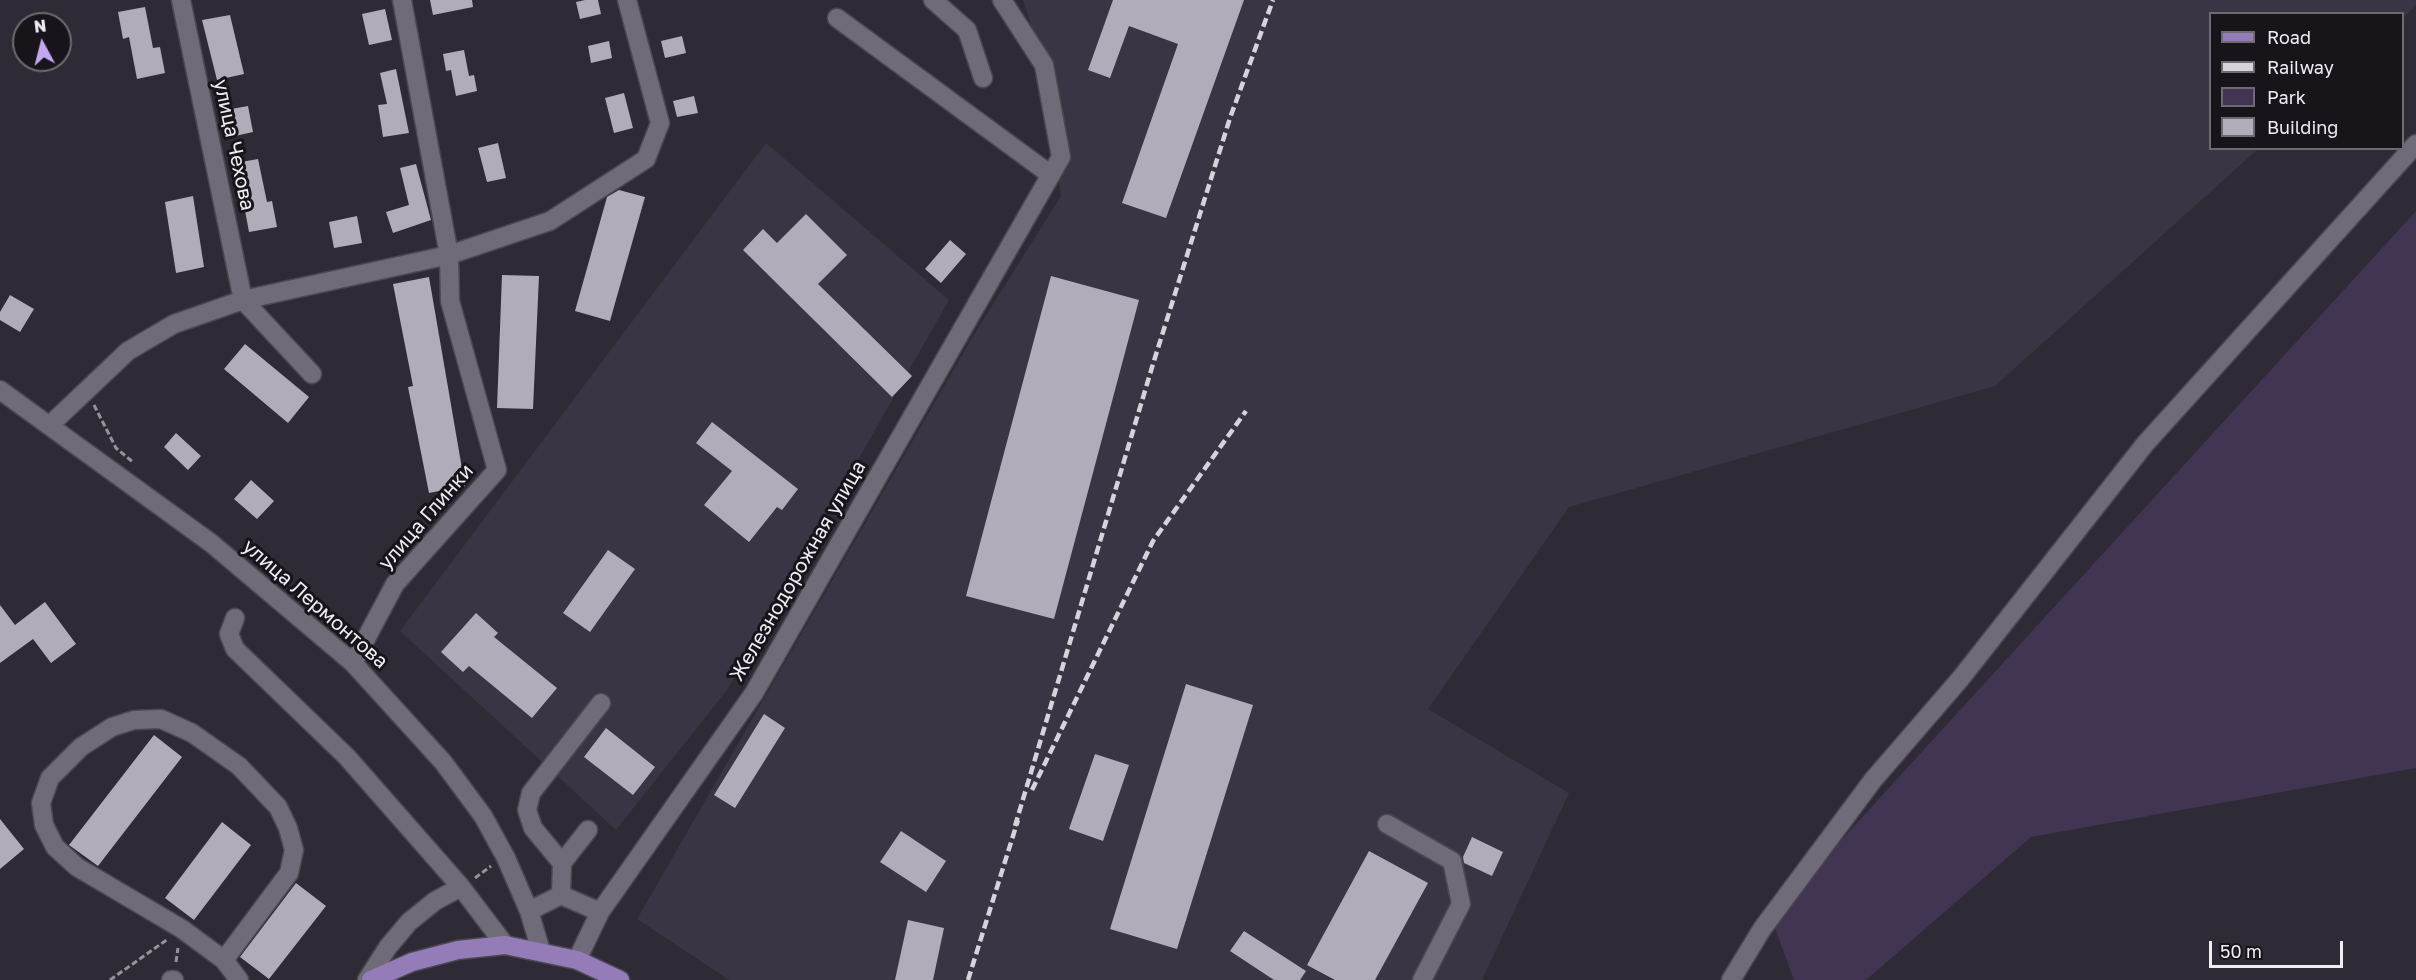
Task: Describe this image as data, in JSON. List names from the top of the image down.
{
  "streets": {
    "street": [
      "улица Чехова",
      "улица Глинки",
      "Железнодорожная улица",
      "улица Лермонтова"
    ]
  },
  "crossings": [
    ["улица Глинки", "улица Лермонтова"]
  ],
  "legend": [
    "Road",
    "Railway",
    "Park",
    "Building"
  ],
  "scale_bar": "50 m",
  "north": "top"
}
